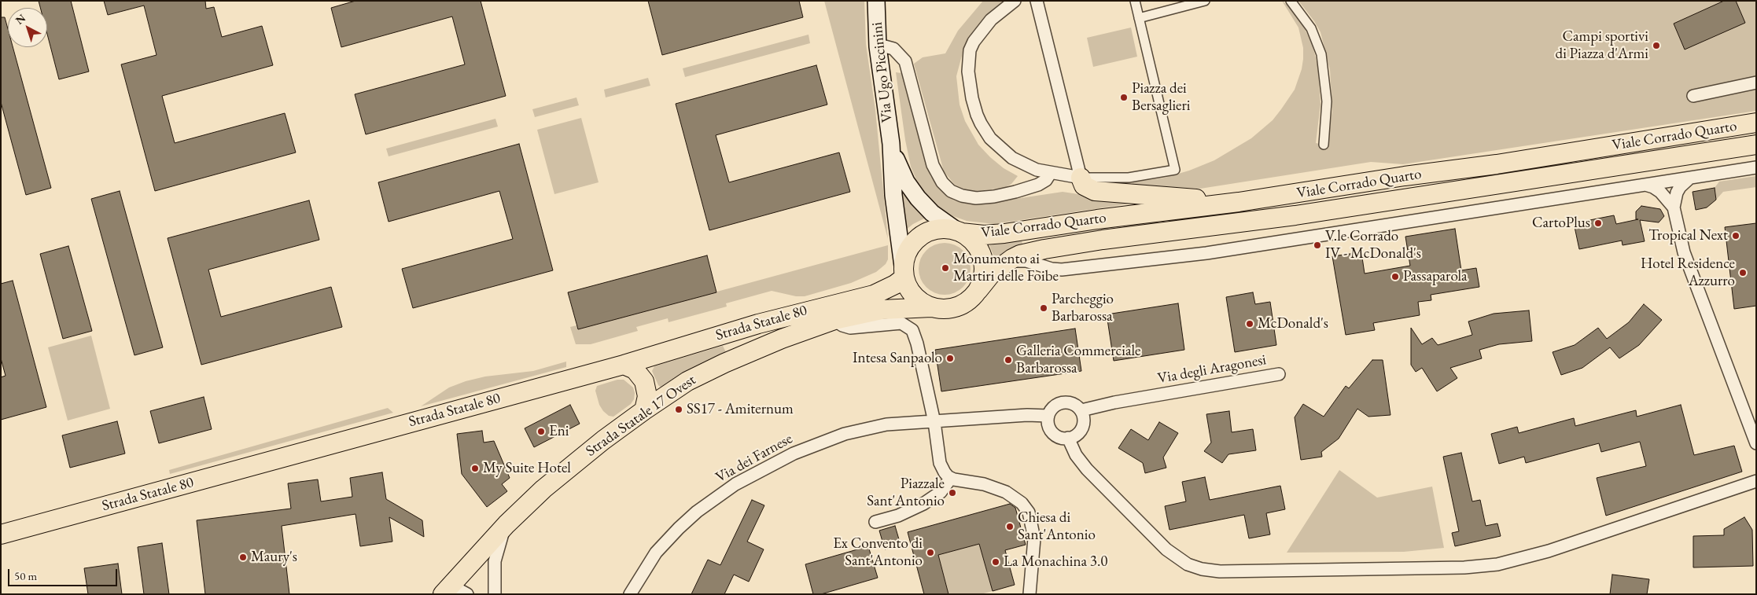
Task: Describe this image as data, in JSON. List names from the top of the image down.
{
  "streets": {
    "main road": [
      "Via Ugo Piccinini",
      "Viale Corrado Quarto",
      "Strada Statale 80",
      "Strada Statale 17 Ovest"
    ],
    "street": ["Via degli Aragonesi", "Via dei Farnese"]
  },
  "crossings": [
    ["Via Ugo Piccinini", "Viale Corrado Quarto"],
    ["Via Ugo Piccinini", "Strada Statale 80"],
    ["Via Ugo Piccinini", "Strada Statale 17 Ovest"],
    ["Viale Corrado Quarto", "Strada Statale 80"],
    ["Viale Corrado Quarto", "Strada Statale 17 Ovest"],
    ["Strada Statale 80", "Strada Statale 17 Ovest"]
  ],
  "places": [
    "Campi sportivi di Piazza d'Armi",
    "Piazza dei Bersaglieri",
    "CartoPlus",
    "Tropical Next",
    "V.le Corrado IV - McDonald's",
    "Monumento ai Martiri delle Foibe",
    "Hotel Residence Azzurro",
    "Passaparola",
    "Parcheggio Barbarossa",
    "McDonald's",
    "Intesa Sanpaolo",
    "Galleria Commerciale Barbarossa",
    "SS17 - Amiternum",
    "Eni",
    "My Suite Hotel",
    "Piazzale Sant'Antonio",
    "Chiesa di Sant'Antonio",
    "Ex Convento di Sant'Antonio",
    "Maury's",
    "La Monachina 3.0"
  ],
  "scale_bar": "50 m",
  "north": "top left"
}
